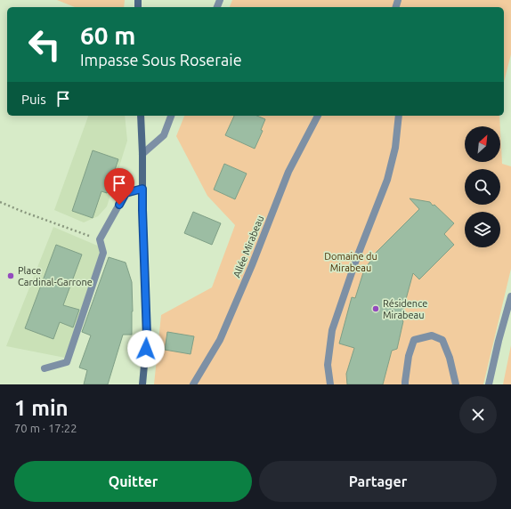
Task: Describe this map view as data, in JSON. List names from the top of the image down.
{
  "streets": {
    "street": ["Allée Mirabeau"]
  },
  "parks": ["Domaine du Mirabeau"],
  "places": ["Place Cardinal-Garrone", "Résidence Mirabeau"],
  "north": "top right",
  "page": {
    "turn": ["60 m", "Impasse Sous Roseraie"],
    "then": "Puis",
    "heading": ["1 min", "70 m · 17:22"],
    "buttons": ["Quitter", "Partager"]
  }
}
